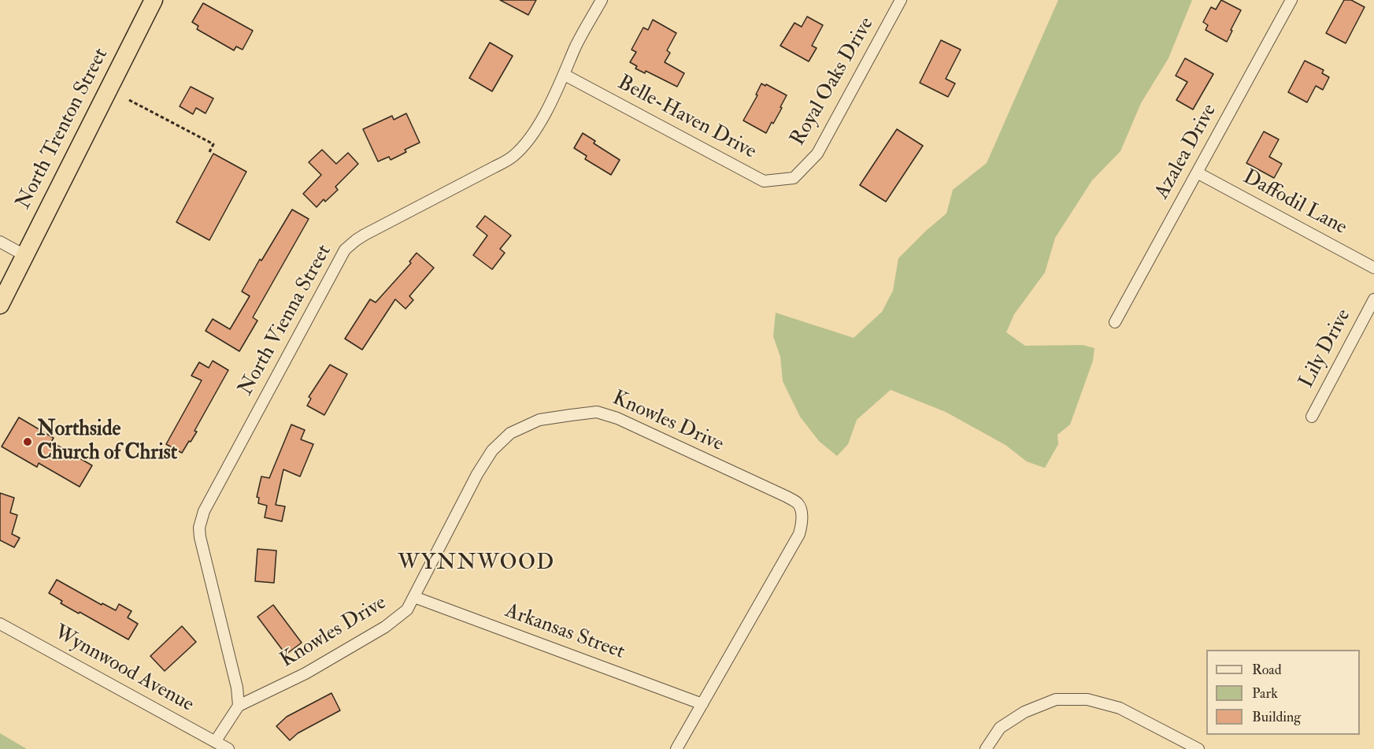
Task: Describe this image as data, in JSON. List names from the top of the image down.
{
  "streets": {
    "highway": ["North Trenton Street"],
    "street": [
      "Royal Oaks Drive",
      "Belle-Haven Drive",
      "Azalea Drive",
      "Daffodil Lane",
      "North Vienna Street",
      "Lily Drive",
      "Knowles Drive",
      "Arkansas Street",
      "Wynnwood Avenue"
    ]
  },
  "crossings": [
    ["Royal Oaks Drive", "Belle-Haven Drive"],
    ["Belle-Haven Drive", "North Vienna Street"],
    ["Azalea Drive", "Daffodil Lane"],
    ["North Vienna Street", "Knowles Drive"],
    ["Knowles Drive", "Arkansas Street"]
  ],
  "districts": ["WYNNWOOD"],
  "places": ["Northside Church of Christ"],
  "legend": ["Road", "Park", "Building"]
}
